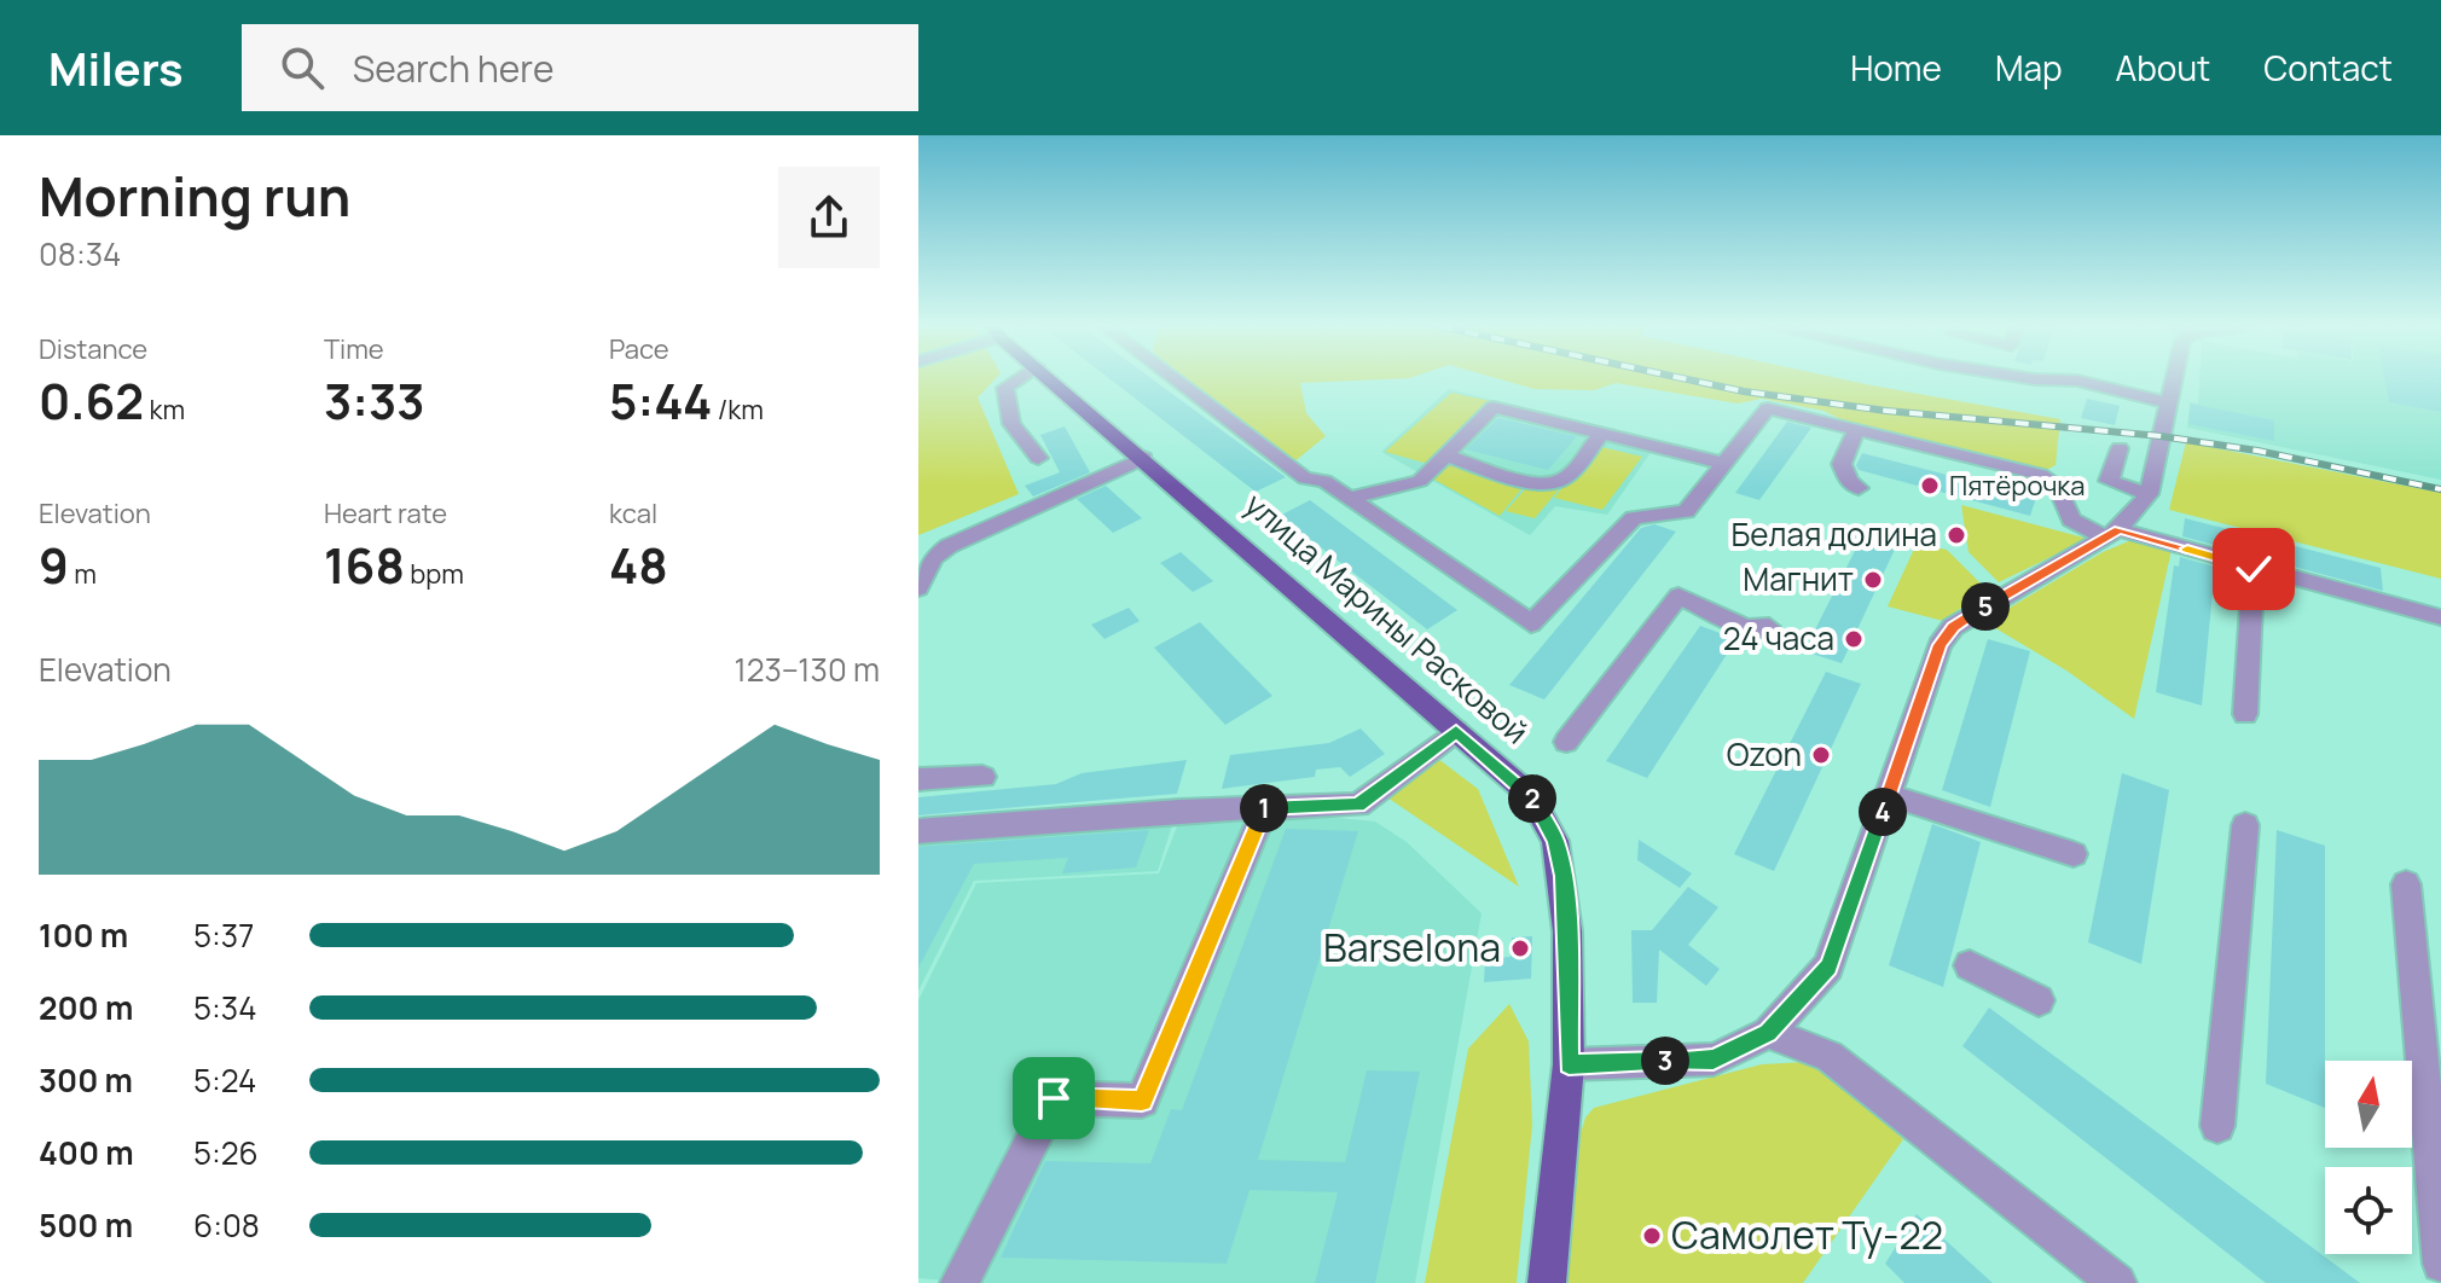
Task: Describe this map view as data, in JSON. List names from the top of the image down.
{
  "streets": {
    "main road": ["улица Марины Расковой"]
  },
  "places": [
    "Пятёрочка",
    "Белая долина",
    "Магнит",
    "24 часа",
    "Ozon",
    "Barselona",
    "Самолет Ту-22"
  ],
  "north": "top",
  "page": {
    "header": "Milers",
    "search": "Search here",
    "nav": [
      "Home",
      "Map",
      "About",
      "Contact"
    ],
    "heading": ["Morning run", "08:34"],
    "stats": [
      ["Distance", "0.62 km"],
      ["Time", "3:33"],
      ["Pace", "5:44 /km"],
      ["Elevation", "9 m"],
      ["Heart rate", "168 bpm"],
      ["kcal", "48"]
    ],
    "pins": [
      "5",
      "2",
      "1",
      "4",
      "3"
    ],
    "chart": ["Elevation", "123–130 m"],
    "list": [
      {
        "name": "100 m",
        "note": "5:37"
      },
      {
        "name": "200 m",
        "note": "5:34"
      },
      {
        "name": "300 m",
        "note": "5:24"
      },
      {
        "name": "400 m",
        "note": "5:26"
      },
      {
        "name": "500 m",
        "note": "6:08"
      }
    ]
  }
}
